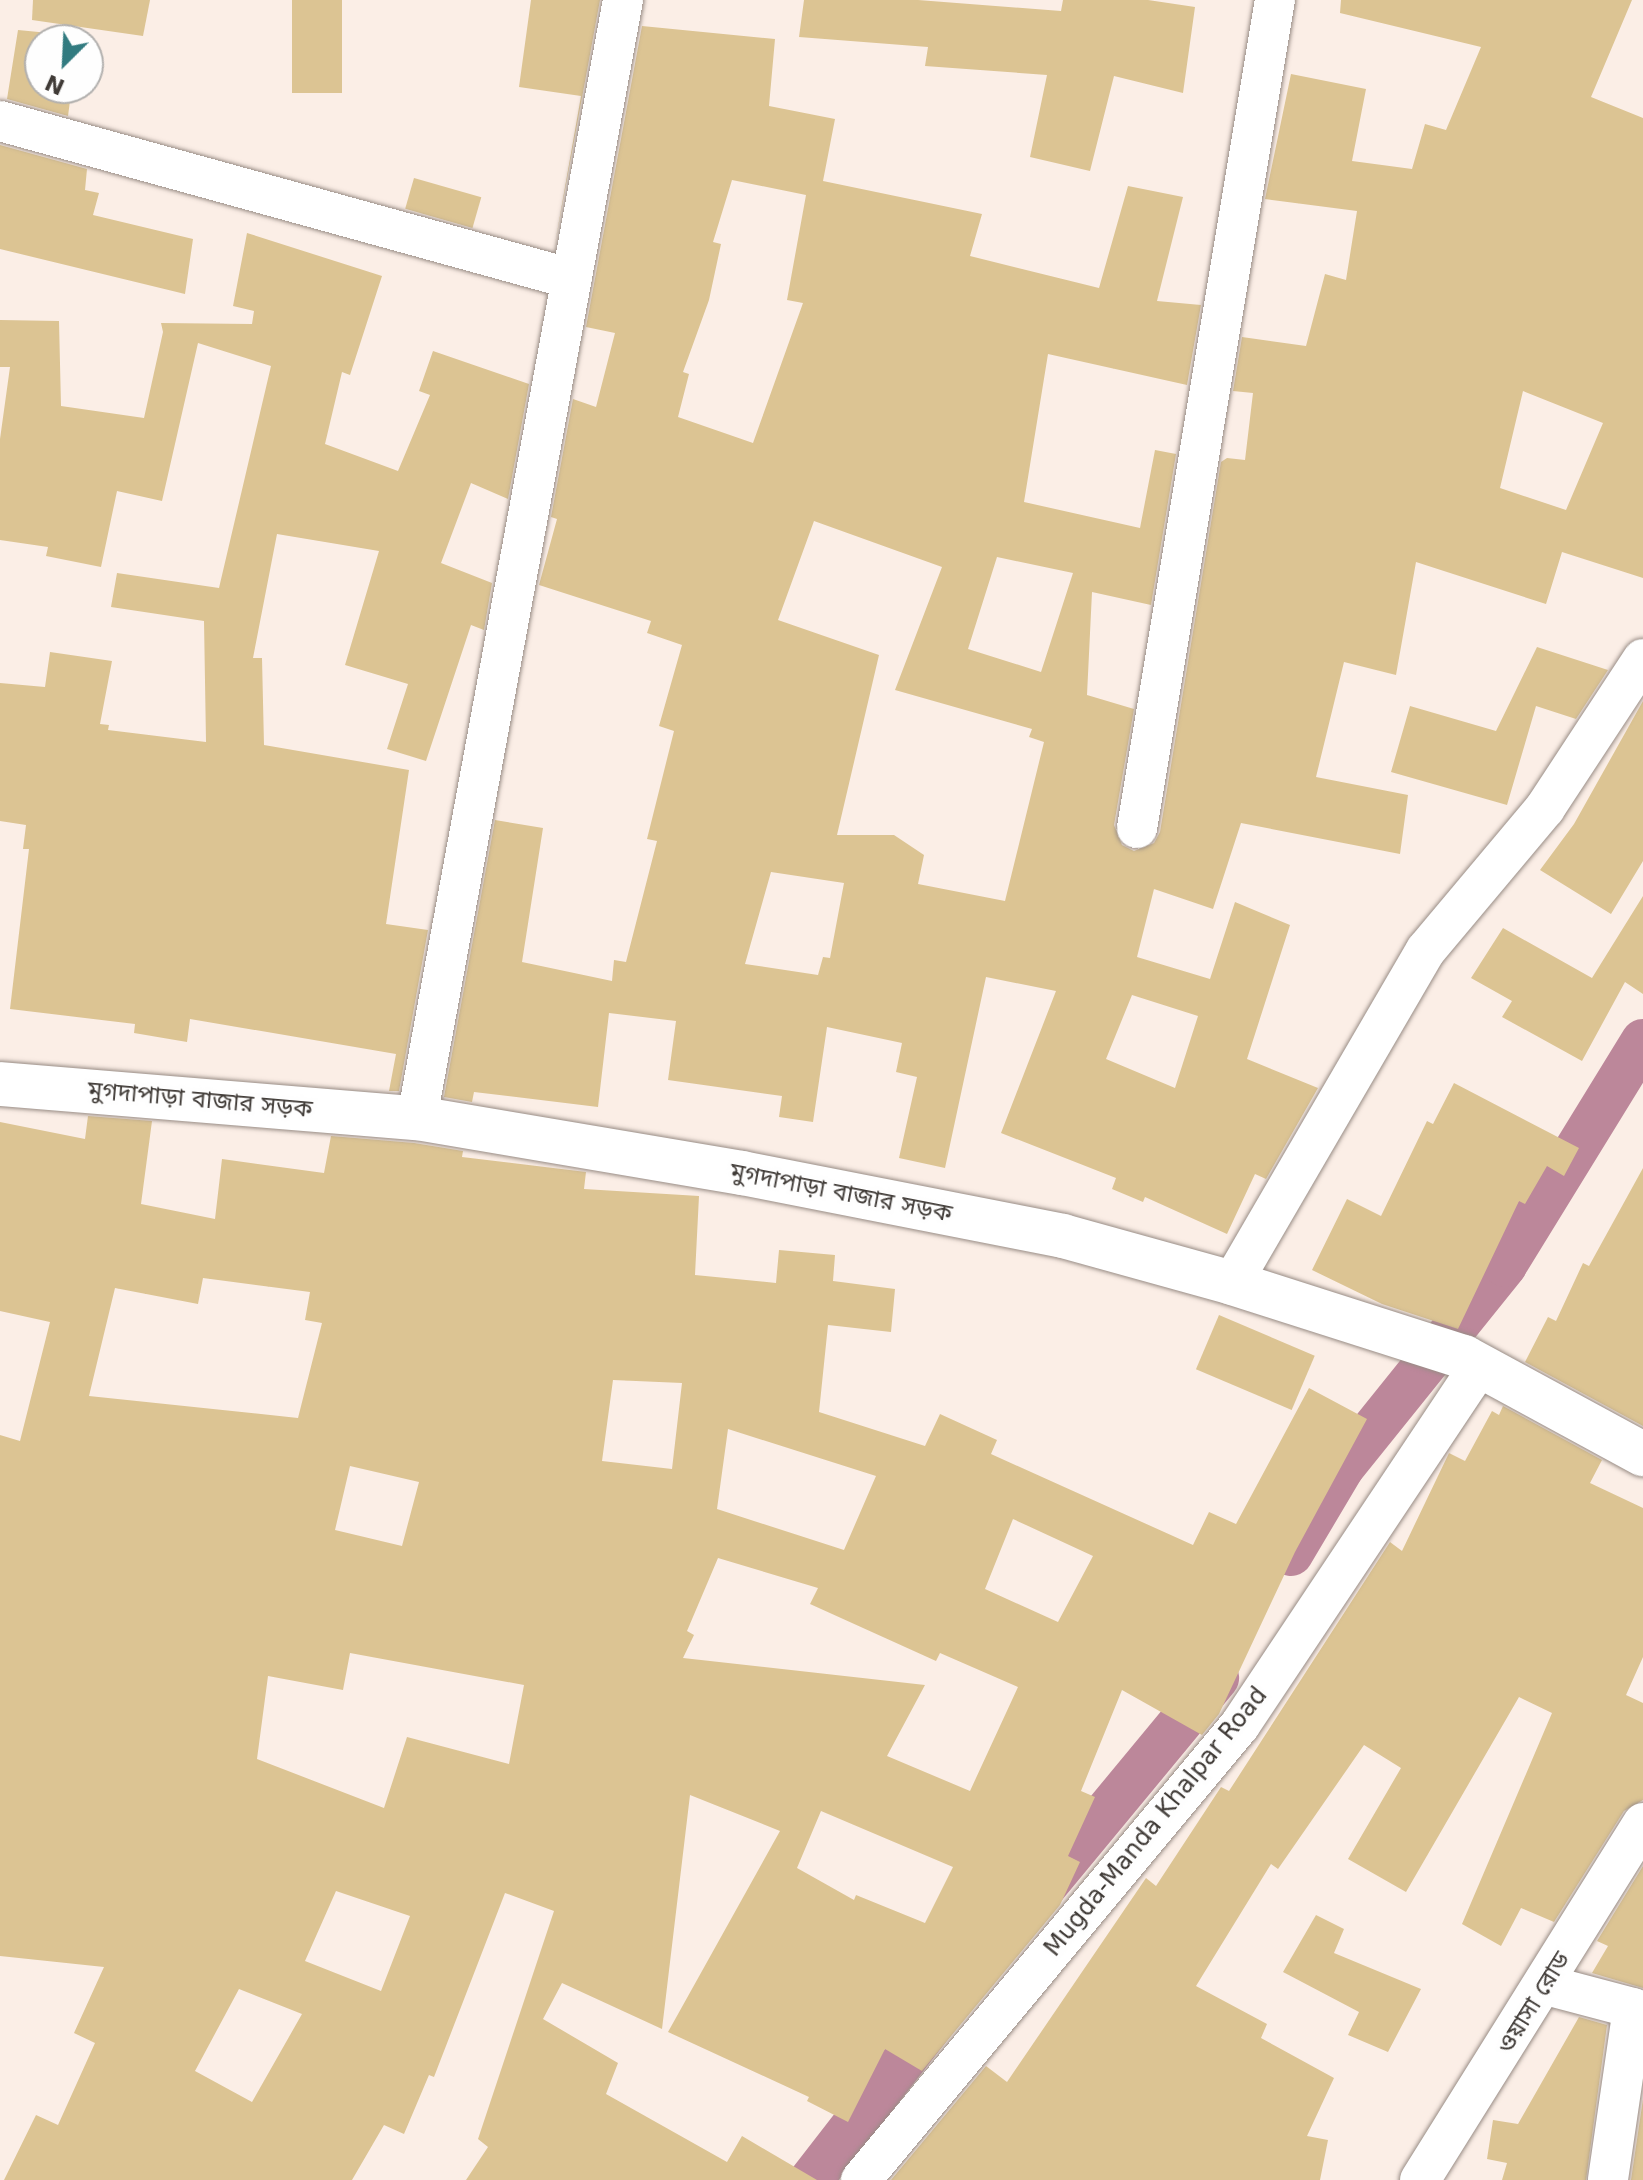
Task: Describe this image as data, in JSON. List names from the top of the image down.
{
  "streets": {
    "street": ["মুগদাপাড়া বাজার সড়ক", "Mugda-Manda Khalpar Road", "ওয়াসা রোড"]
  },
  "crossings": [
    ["মুগদাপাড়া বাজার সড়ক", "Mugda-Manda Khalpar Road"]
  ],
  "north": "bottom left"
}
